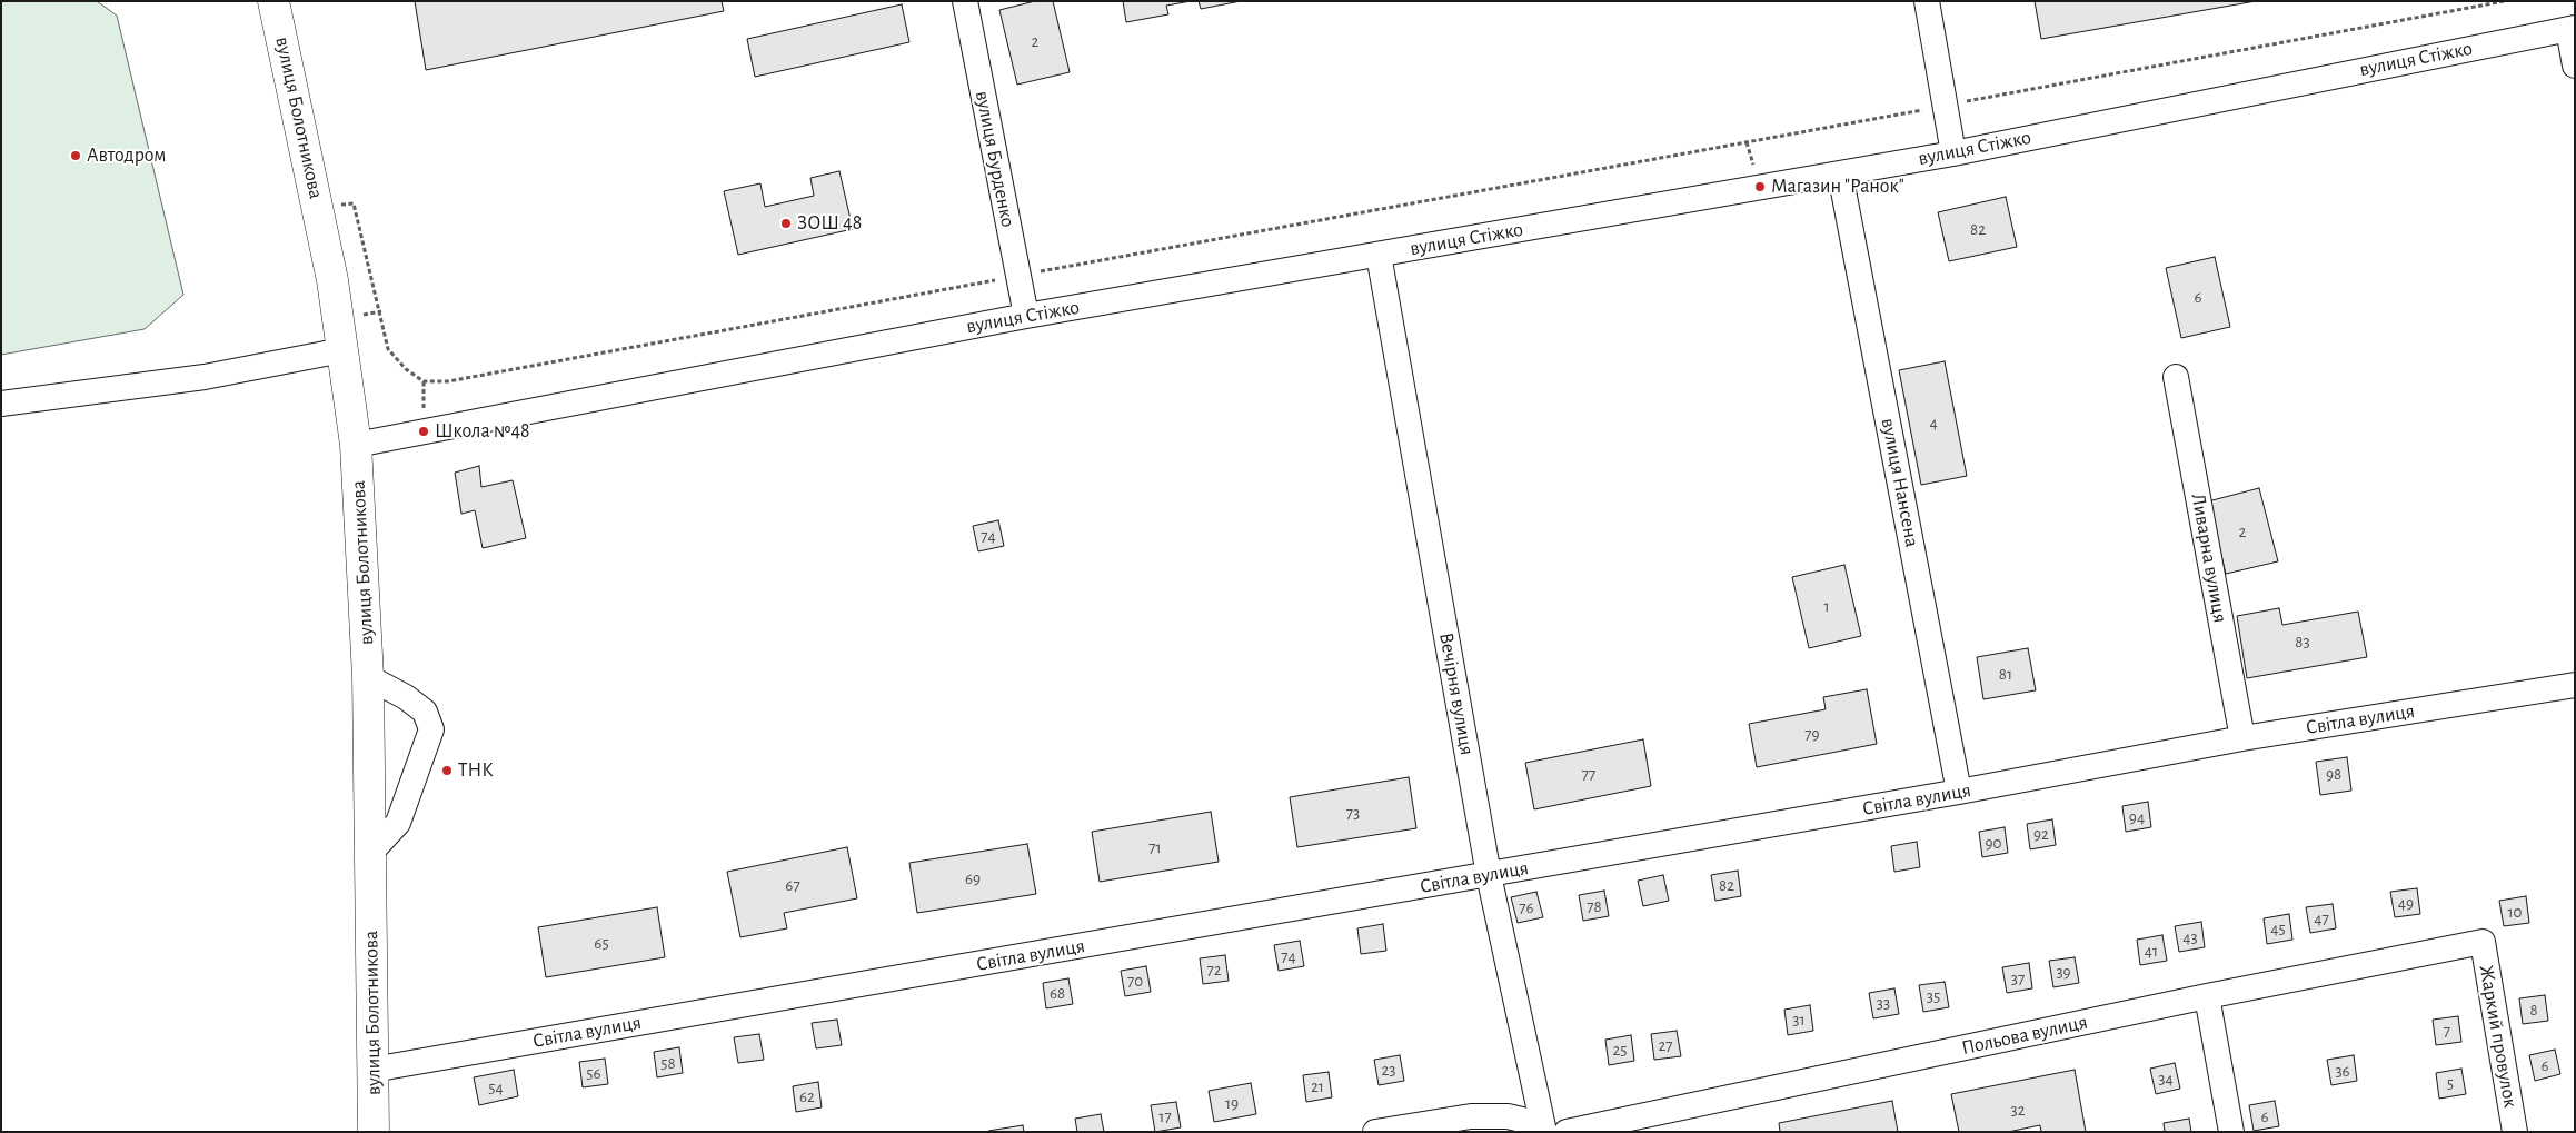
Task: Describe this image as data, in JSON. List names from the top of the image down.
{
  "streets": {
    "main road": ["вулиця Болотникова"],
    "street": [
      "вулиця Стіжко",
      "вулиця Бурденко",
      "вулиця Нансена",
      "Ливарна вулиця",
      "Вечірня вулиця",
      "Світла вулиця",
      "Польова вулиця",
      "Жаркий провулок"
    ]
  },
  "crossings": [
    ["вулиця Стіжко", "вулиця Болотникова"],
    ["вулиця Стіжко", "вулиця Бурденко"],
    ["вулиця Стіжко", "вулиця Нансена"],
    ["вулиця Стіжко", "Вечірня вулиця"],
    ["вулиця Болотникова", "Світла вулиця"],
    ["вулиця Нансена", "Світла вулиця"],
    ["Ливарна вулиця", "Світла вулиця"],
    ["Вечірня вулиця", "Світла вулиця"],
    ["Польова вулиця", "Жаркий провулок"]
  ],
  "places": [
    "Автодром",
    "Магазин \"Ранок\"",
    "ЗОШ 48",
    "Школа №48",
    "ТНК"
  ],
  "house_numbers": [
    "2",
    "82",
    "6",
    "4",
    "2",
    "74",
    "1",
    "83",
    "81",
    "79",
    "77",
    "98",
    "73",
    "94",
    "92",
    "90",
    "71",
    "69",
    "67",
    "82",
    "49",
    "78",
    "76",
    "10",
    "47",
    "45",
    "43",
    "65",
    "41",
    "74",
    "72",
    "39",
    "37",
    "70",
    "68",
    "35",
    "33",
    "8",
    "31",
    "7",
    "27",
    "25",
    "58",
    "6",
    "23",
    "36",
    "56",
    "34",
    "5",
    "21",
    "54",
    "62",
    "19",
    "32",
    "17",
    "6"
  ]
}
